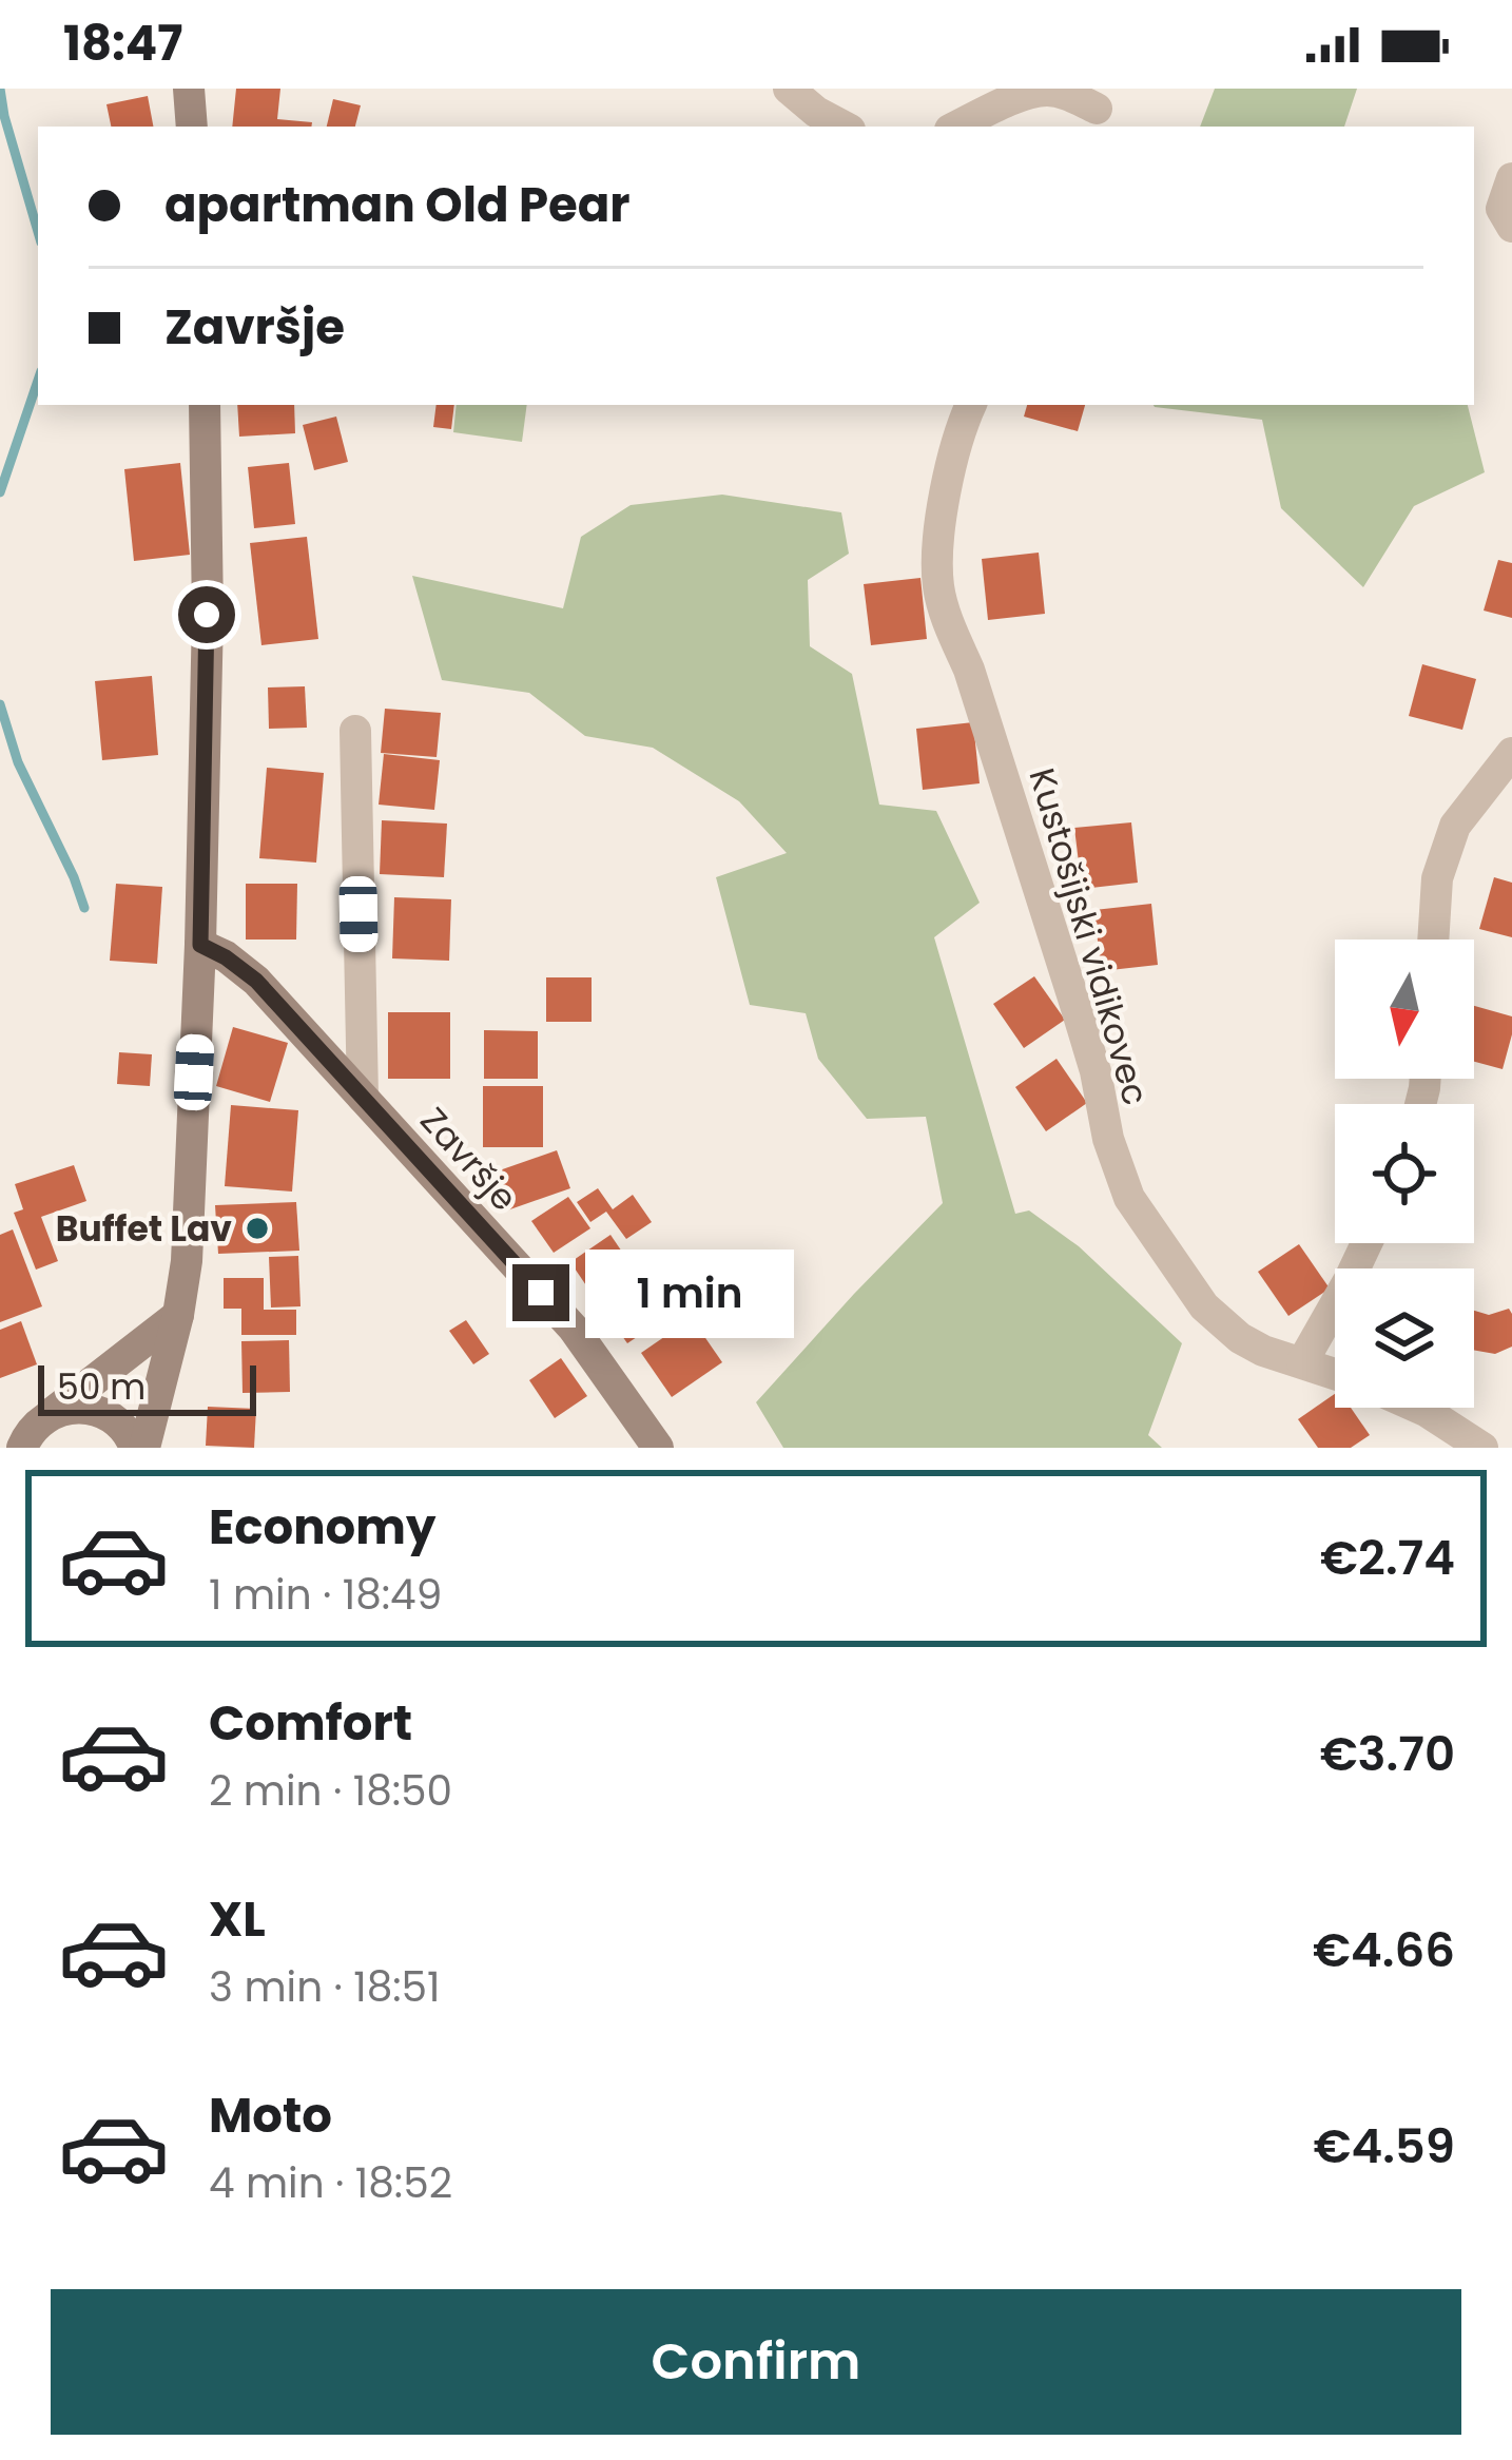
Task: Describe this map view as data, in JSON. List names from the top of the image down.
{
  "streets": {
    "street": ["Kustošijski vidikovec", "Završje"]
  },
  "places": ["Buffet Lav"],
  "scale_bar": "50 m",
  "north": "bottom",
  "page": {
    "status": "18:47",
    "banner": ["apartman Old Pear", "Završje"],
    "bubble": "1 min",
    "scale": "50 m",
    "list": [
      {
        "name": "Economy",
        "note": "1 min · 18:49",
        "value": "€2.74"
      },
      {
        "name": "Comfort",
        "note": "2 min · 18:50",
        "value": "€3.70"
      },
      {
        "name": "XL",
        "note": "3 min · 18:51",
        "value": "€4.66"
      },
      {
        "name": "Moto",
        "note": "4 min · 18:52",
        "value": "€4.59"
      }
    ],
    "buttons": "Confirm"
  }
}
